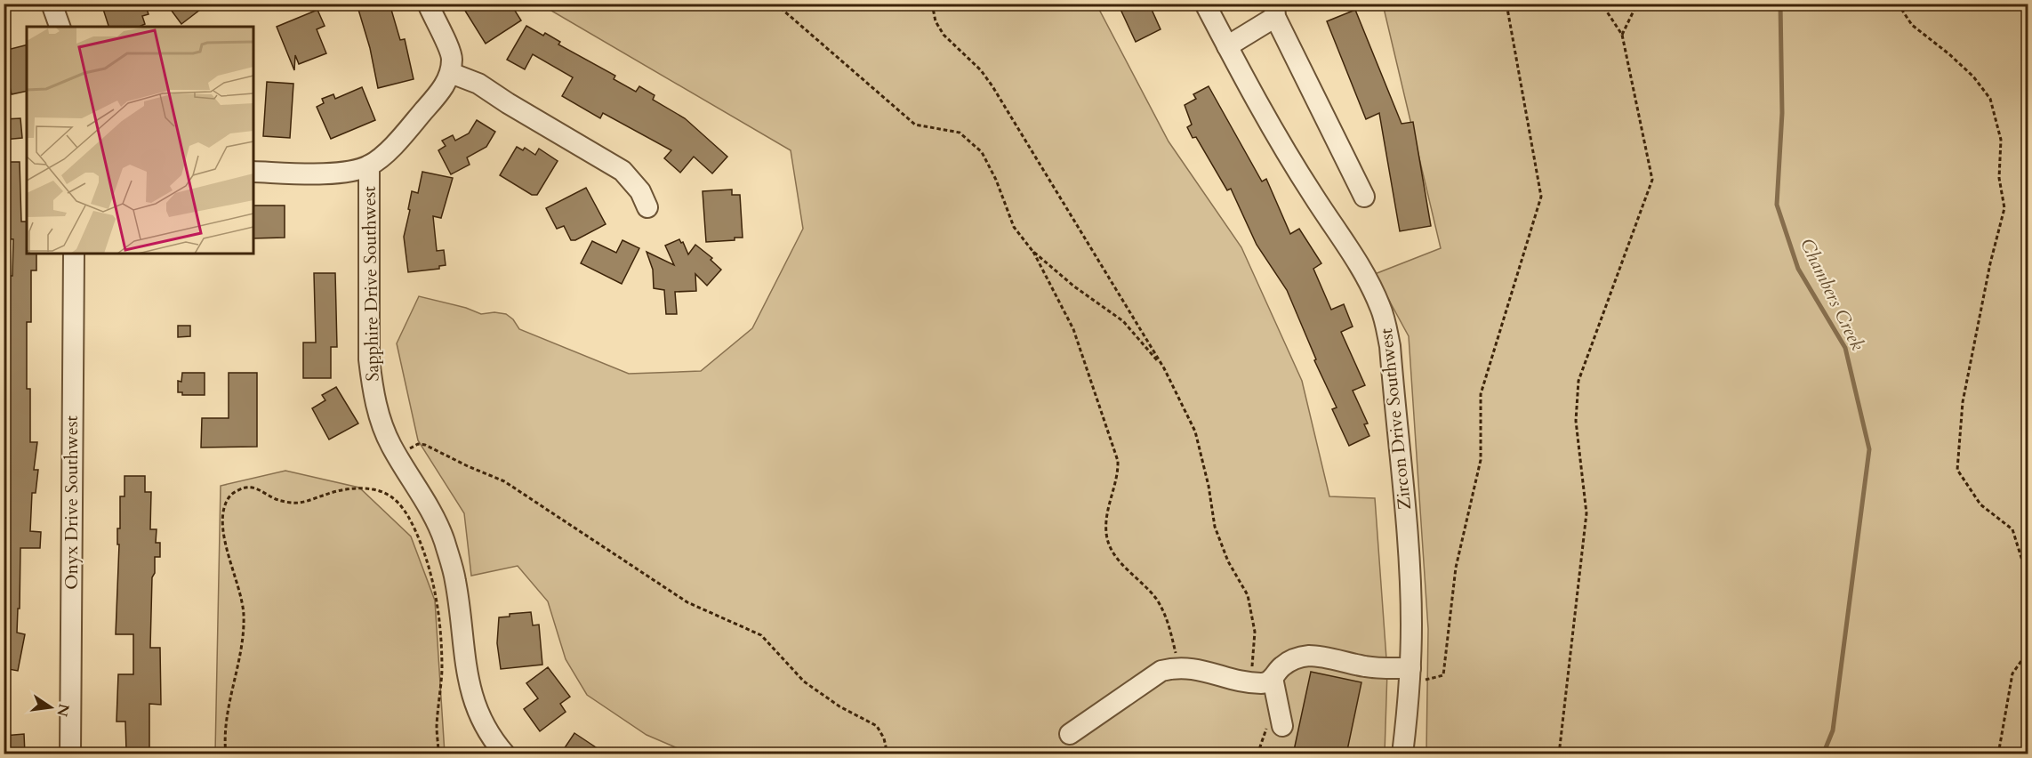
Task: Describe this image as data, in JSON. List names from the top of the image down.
{
  "streets": {
    "street": ["Sapphire Drive Southwest", "Zircon Drive Southwest", "Onyx Drive Southwest"]
  },
  "water": ["Chambers Creek"],
  "north": "right"
}
